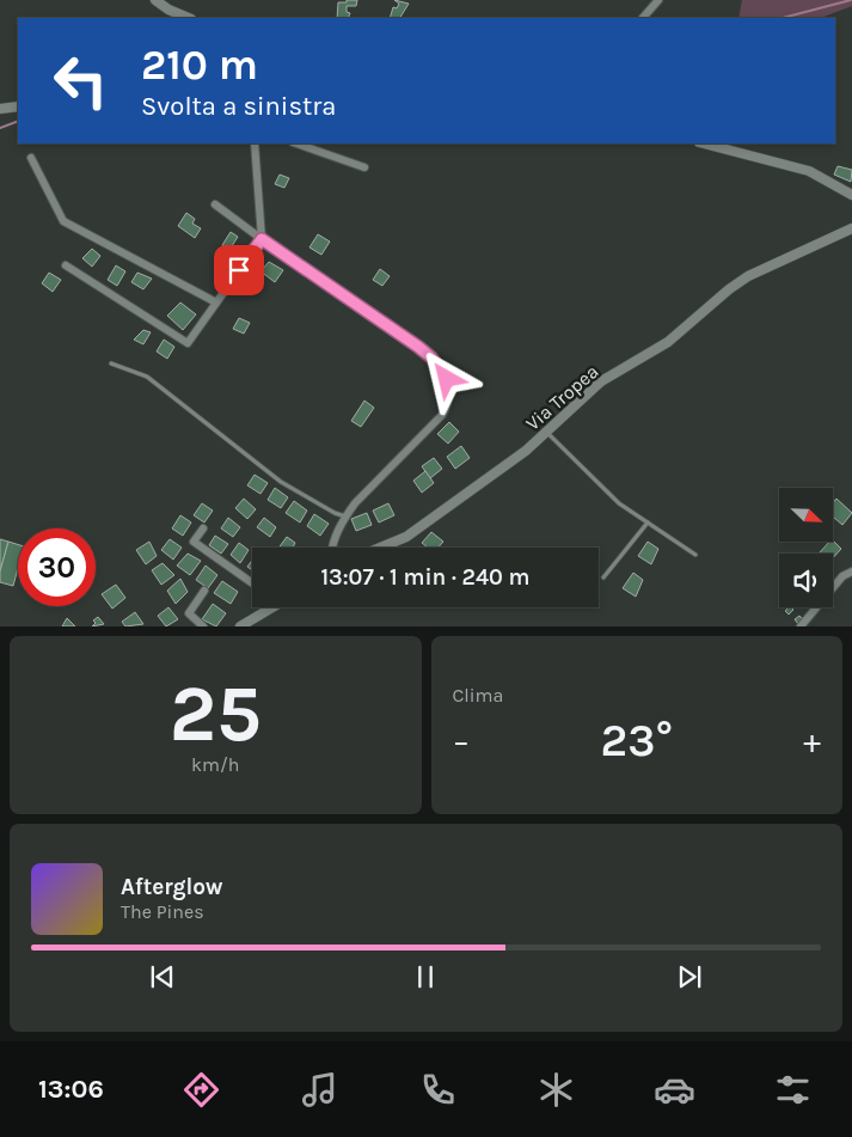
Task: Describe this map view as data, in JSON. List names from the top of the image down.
{
  "streets": {
    "street": ["Via Tropea"]
  },
  "north": "bottom right",
  "page": {
    "turn": ["210 m", "Svolta a sinistra"],
    "limit": "30",
    "trip": "13:07 · 1 min · 240 m",
    "tile": [
      ["25", "km/h"],
      "Clima"
    ],
    "heat": ["−", "23°", "+"],
    "song": ["Afterglow", "The Pines"],
    "tabs": "13:06"
  }
}
